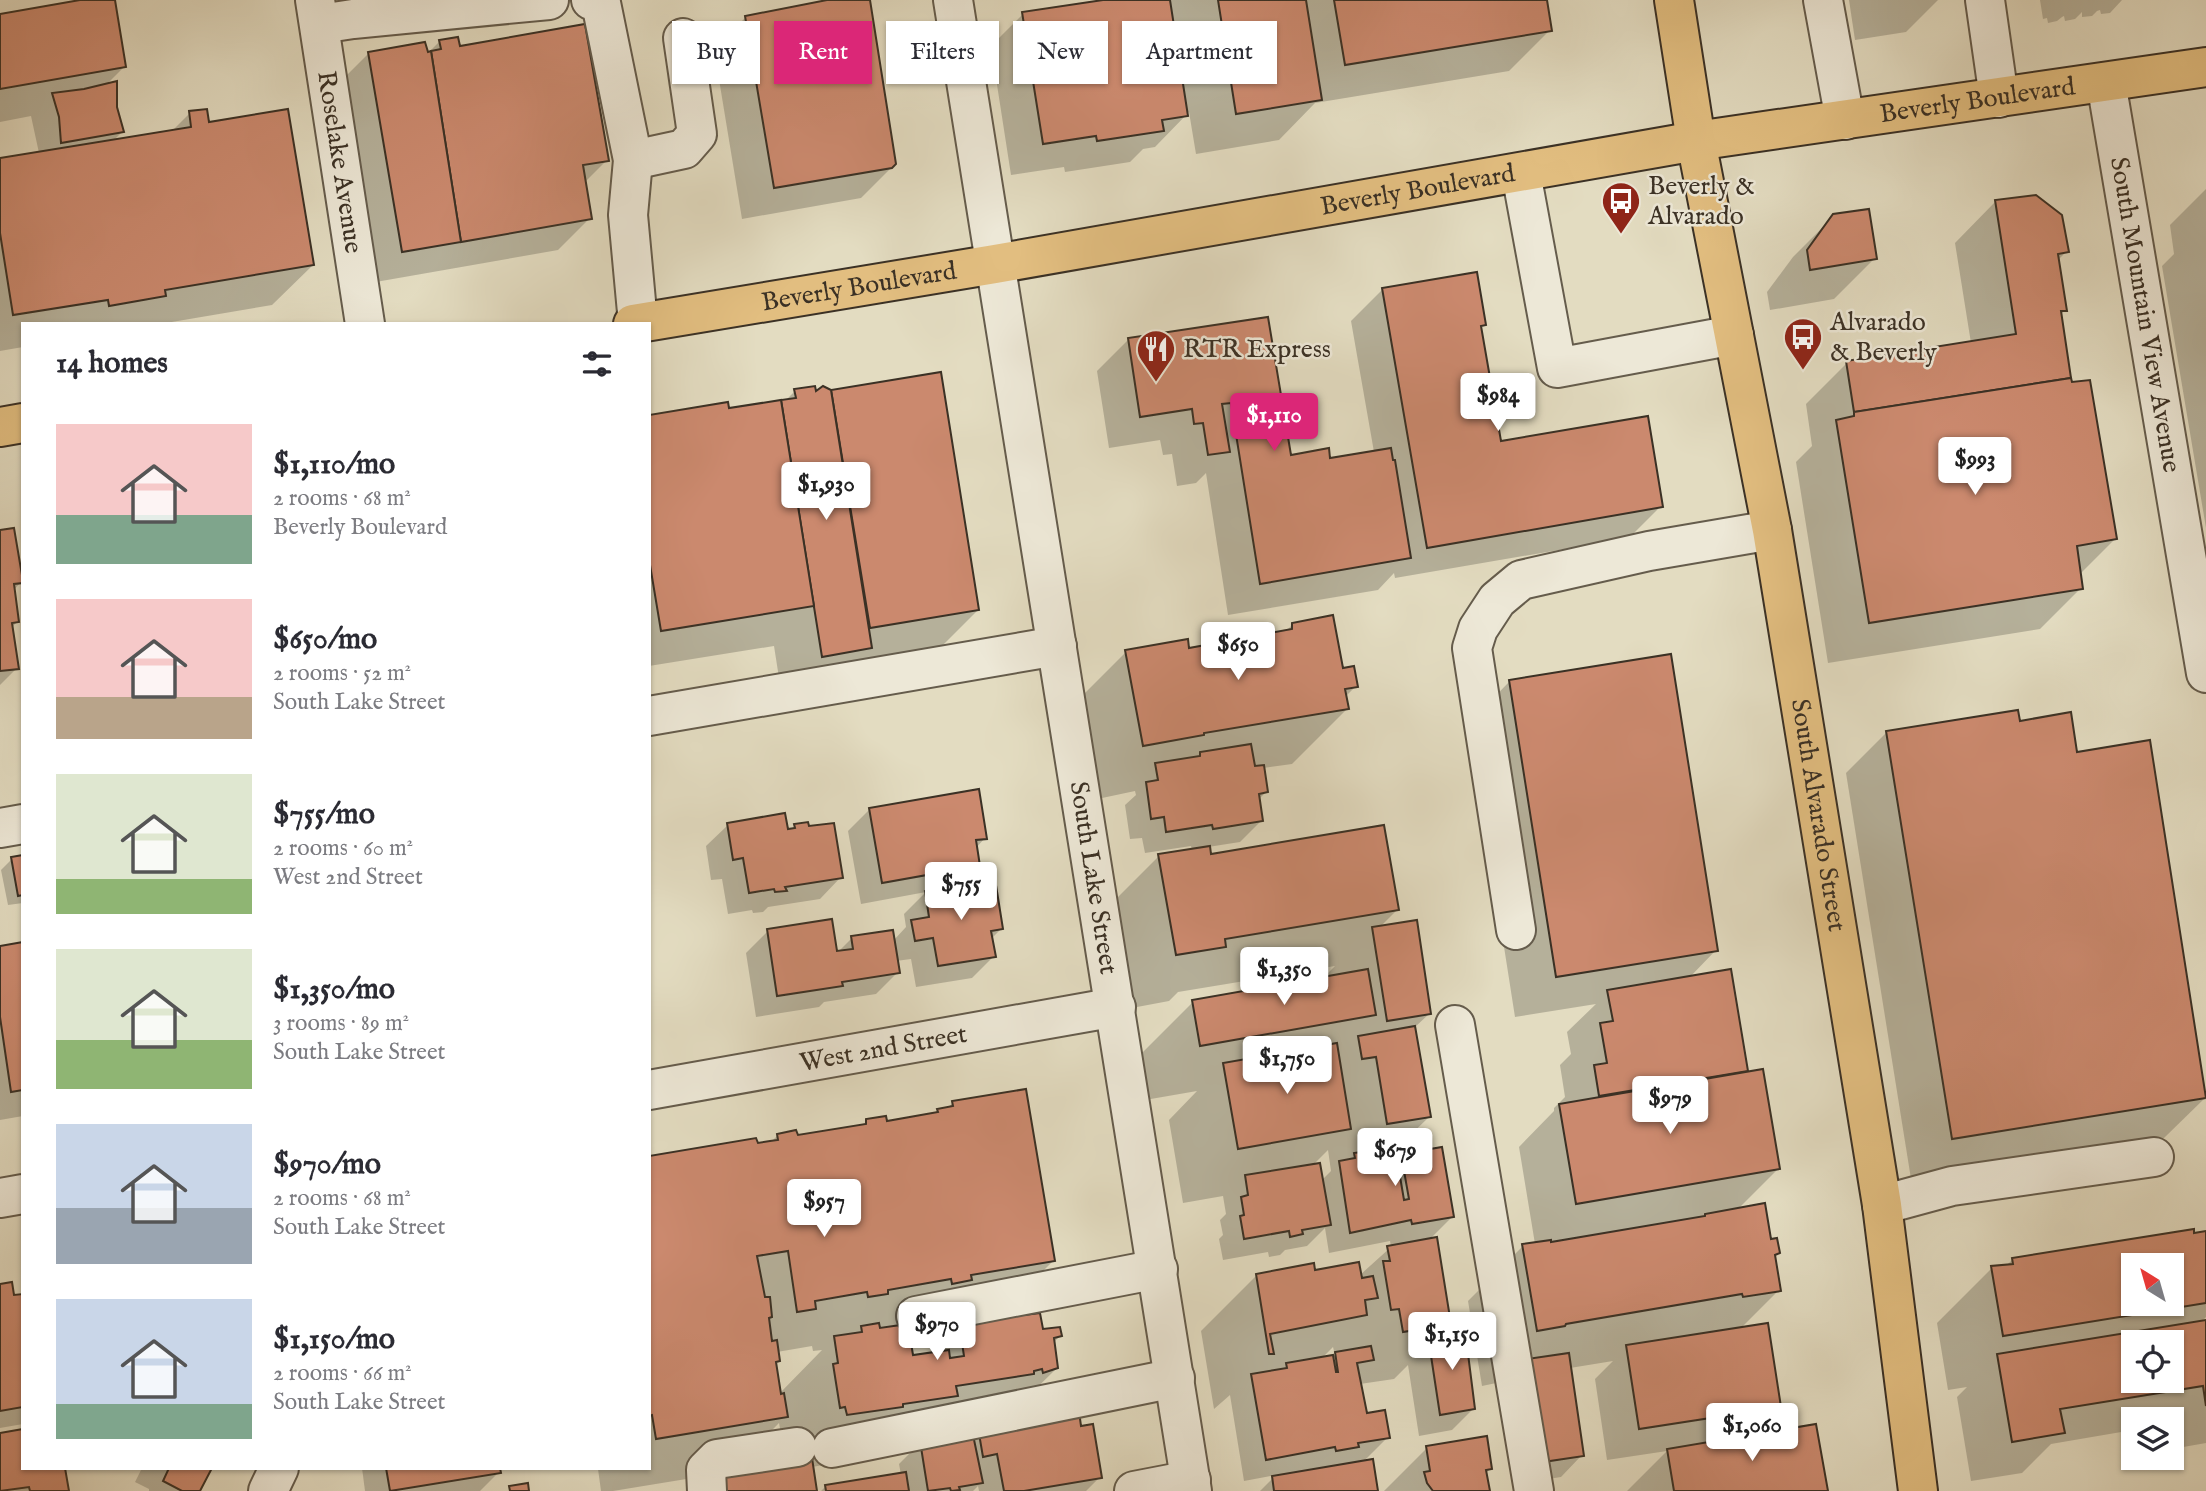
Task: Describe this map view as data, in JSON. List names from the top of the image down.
{
  "streets": {
    "main road": ["Beverly Boulevard", "South Alvarado Street"],
    "street": [
      "Roselake Avenue",
      "South Mountain View Avenue",
      "South Lake Street",
      "West 2nd Street"
    ]
  },
  "crossings": [
    ["Beverly Boulevard", "South Mountain View Avenue"],
    ["Beverly Boulevard", "South Alvarado Street"],
    ["Beverly Boulevard", "South Lake Street"],
    ["South Lake Street", "West 2nd Street"]
  ],
  "places": {
    "bus stop": ["Beverly & Alvarado", "Alvarado & Beverly"],
    "restaurant": ["RTR Express"]
  },
  "north": "top left",
  "page": {
    "chip": [
      "Buy",
      "Rent",
      "Filters",
      "New",
      "Apartment"
    ],
    "heading": "14 homes",
    "price": [
      "$984",
      "$1,110",
      "$993",
      "$1,930",
      "$650",
      "$755",
      "$1,350",
      "$1,750",
      "$979",
      "$679",
      "$957",
      "$970",
      "$1,150",
      "$1,060"
    ],
    "list": [
      {
        "name": "$1,110/mo",
        "note": "2 rooms · 68 m² · Beverly Boulevard"
      },
      {
        "name": "$650/mo",
        "note": "2 rooms · 52 m² · South Lake Street"
      },
      {
        "name": "$755/mo",
        "note": "2 rooms · 60 m² · West 2nd Street"
      },
      {
        "name": "$1,350/mo",
        "note": "3 rooms · 89 m² · South Lake Street"
      },
      {
        "name": "$970/mo",
        "note": "2 rooms · 68 m² · South Lake Street"
      },
      {
        "name": "$1,150/mo",
        "note": "2 rooms · 66 m² · South Lake Street"
      }
    ]
  }
}
